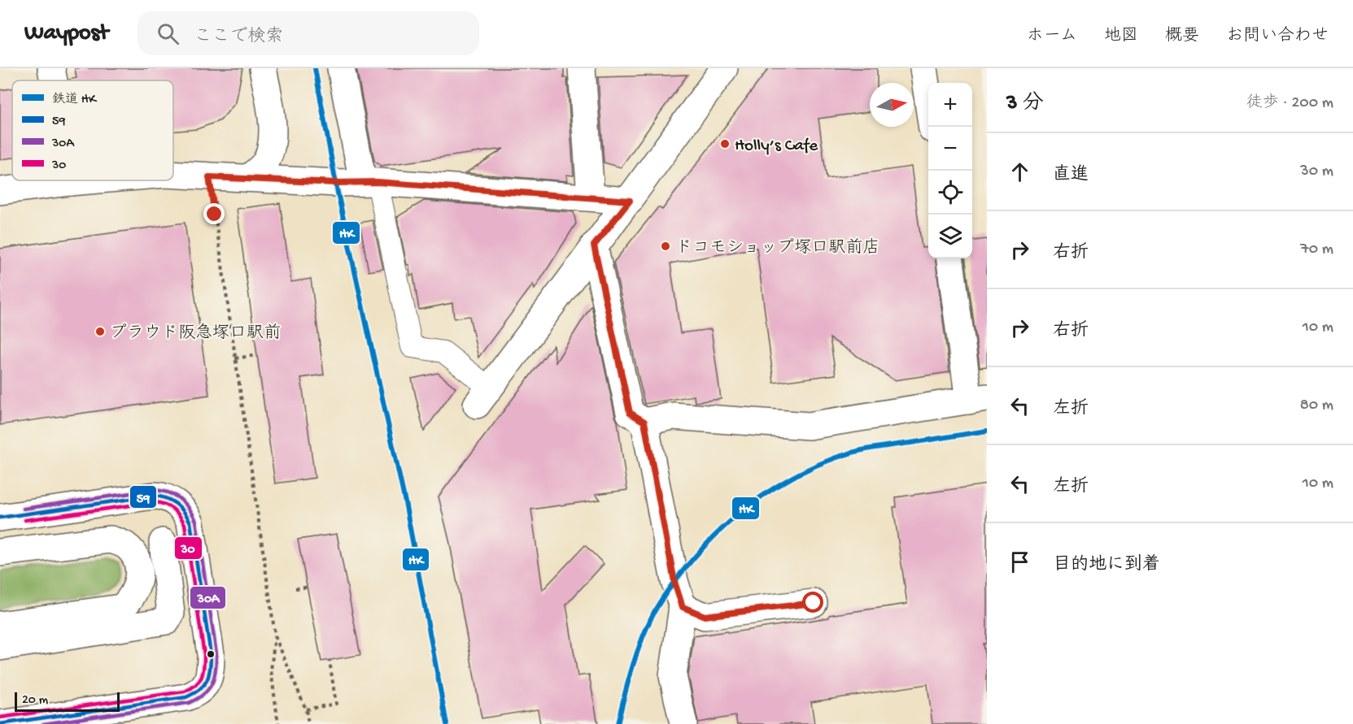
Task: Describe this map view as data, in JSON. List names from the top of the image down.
{
  "places": ["Holly’s Cafe", "ドコモショップ塚口駅前店", "プラウド阪急塚口駅前"],
  "lines": [
    "rail line HK",
    "transit line 30A",
    "transit line 59",
    "transit line 30"
  ],
  "legend": [
    "鉄道 HK",
    "59",
    "30A",
    "30"
  ],
  "scale_bar": "20 m",
  "north": "right",
  "page": {
    "header": "Waypost",
    "search": "ここで検索",
    "nav": [
      "ホーム",
      "地図",
      "概要",
      "お問い合わせ"
    ],
    "heading": ["3 分", "徒歩 · 200 m"],
    "map_buttons": ["+", "−"],
    "list": [
      ["直進", "30 m"],
      ["右折", "70 m"],
      ["右折", "10 m"],
      ["左折", "80 m"],
      ["左折", "10 m"],
      "目的地に到着"
    ],
    "scale": "20 m"
  }
}
